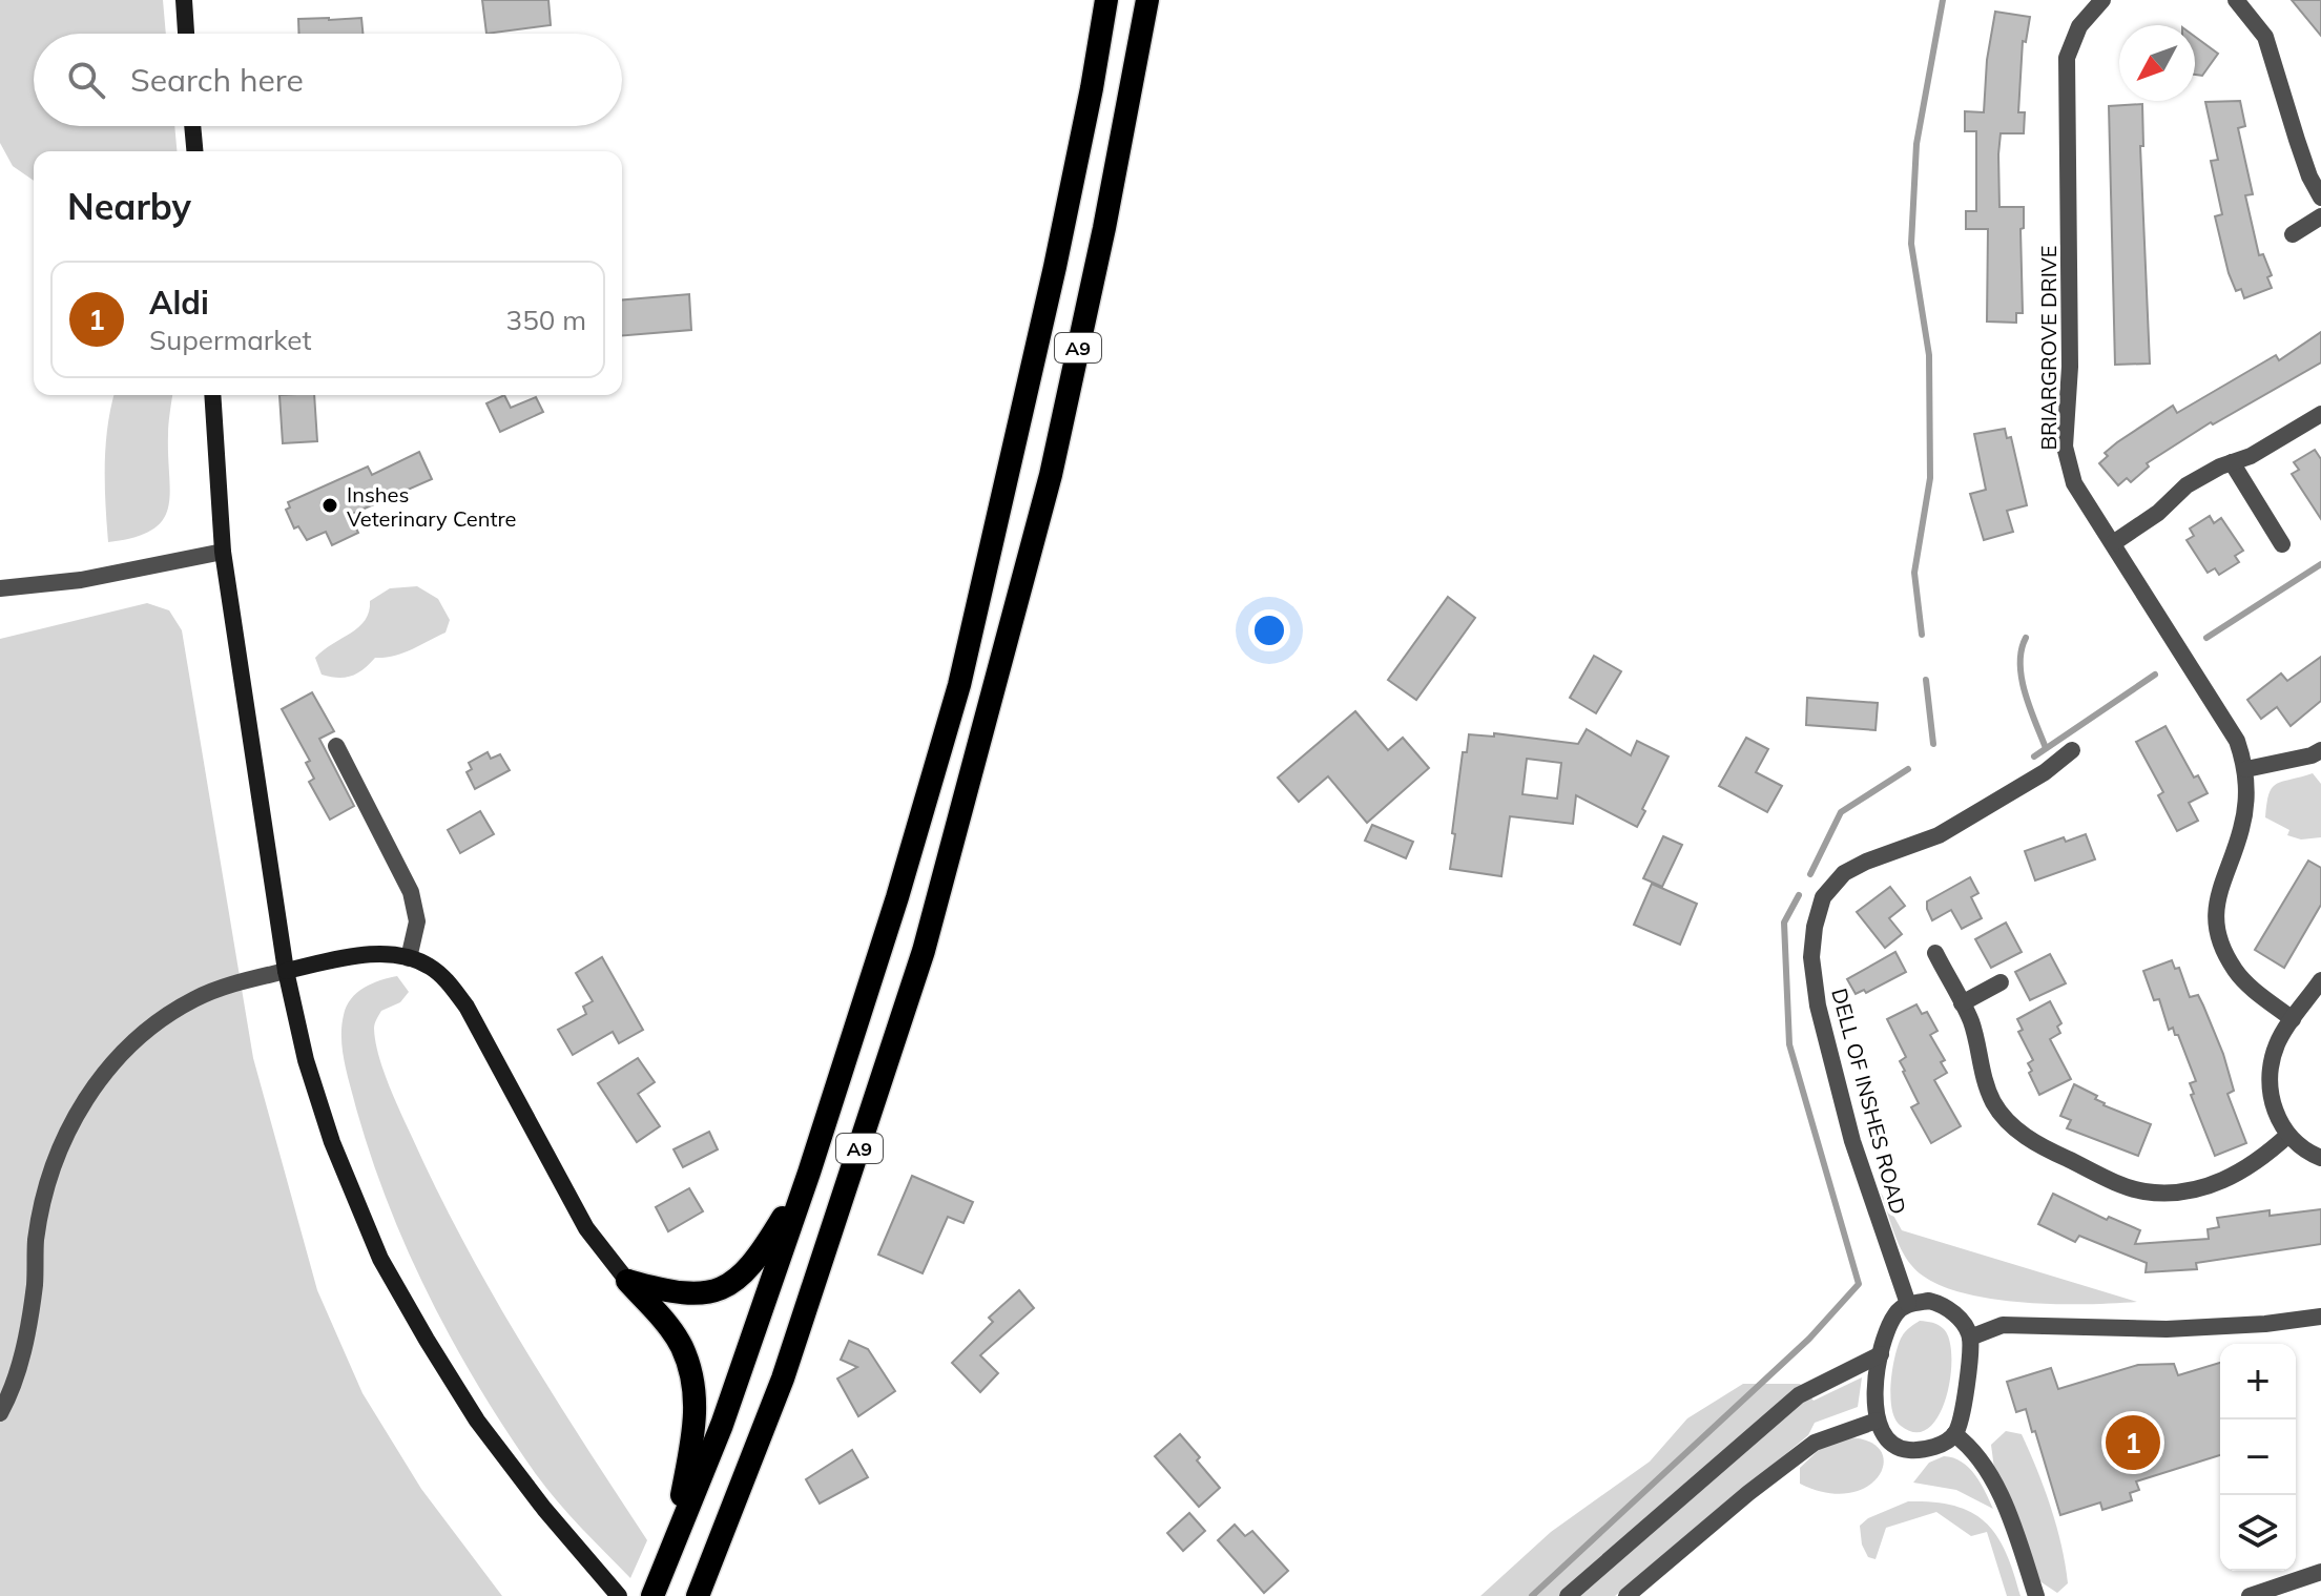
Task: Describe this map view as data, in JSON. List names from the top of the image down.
{
  "streets": {
    "highway": ["A9"],
    "street": ["BRIARGROVE DRIVE", "DELL OF INSHES ROAD"]
  },
  "places": ["Inshes Veterinary Centre"],
  "north": "bottom left",
  "page": {
    "search": "Search here",
    "heading": "Nearby",
    "list": [
      {
        "mark": "1",
        "name": "Aldi",
        "note": "Supermarket",
        "value": "350 m"
      }
    ],
    "map_buttons": ["+", "−"],
    "pins": "1"
  }
}
